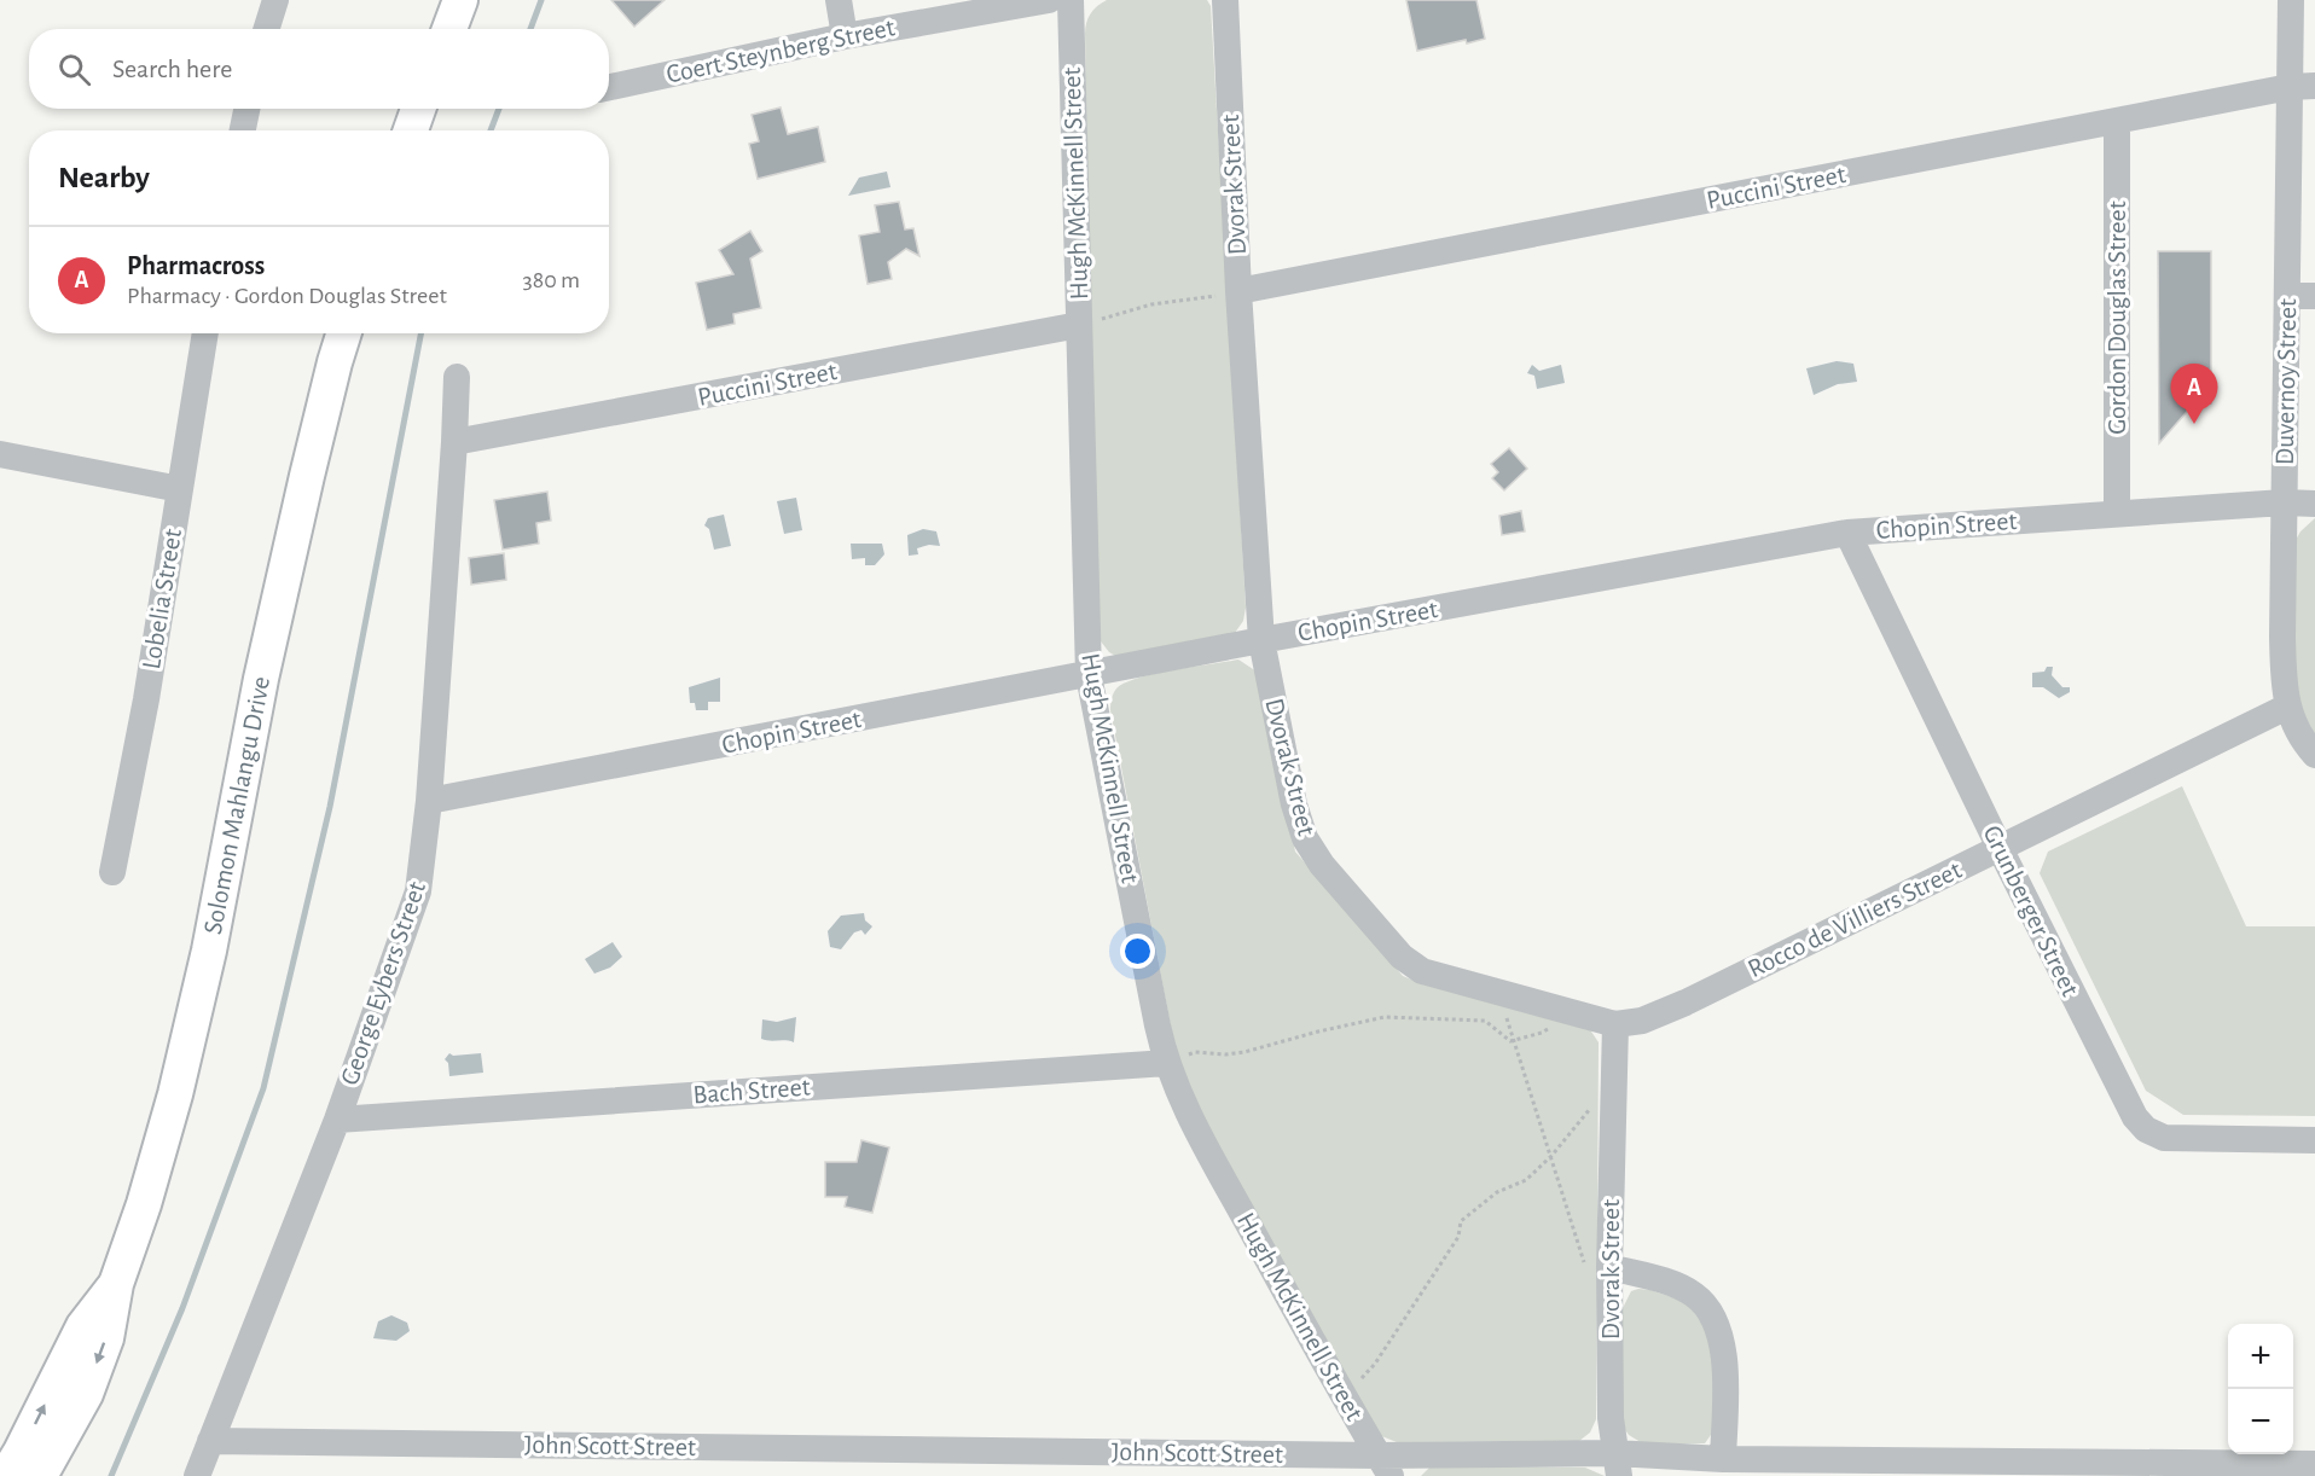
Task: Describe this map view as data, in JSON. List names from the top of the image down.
{
  "streets": {
    "main road": ["Solomon Mahlangu Drive"],
    "street": [
      "Coert Steynberg Street",
      "Hugh McKinnell Street",
      "Dvorak Street",
      "Puccini Street",
      "Gordon Douglas Street",
      "Duvernoy Street",
      "Chopin Street",
      "Lobelia Street",
      "Grunberger Street",
      "Rocco de Villiers Street",
      "George Eybers Street",
      "Bach Street",
      "John Scott Street"
    ]
  },
  "crossings": [
    ["Hugh McKinnell Street", "Puccini Street"],
    ["Hugh McKinnell Street", "Chopin Street"],
    ["Hugh McKinnell Street", "Bach Street"],
    ["Hugh McKinnell Street", "John Scott Street"],
    ["Dvorak Street", "Puccini Street"],
    ["Dvorak Street", "Chopin Street"],
    ["Dvorak Street", "Rocco de Villiers Street"],
    ["Dvorak Street", "John Scott Street"],
    ["Puccini Street", "Gordon Douglas Street"],
    ["Puccini Street", "Duvernoy Street"],
    ["Puccini Street", "George Eybers Street"],
    ["Gordon Douglas Street", "Chopin Street"],
    ["Duvernoy Street", "Chopin Street"],
    ["Duvernoy Street", "Rocco de Villiers Street"],
    ["Chopin Street", "Grunberger Street"],
    ["Chopin Street", "George Eybers Street"],
    ["Grunberger Street", "Rocco de Villiers Street"],
    ["George Eybers Street", "Bach Street"],
    ["George Eybers Street", "John Scott Street"]
  ],
  "page": {
    "search": "Search here",
    "heading": "Nearby",
    "list": [
      {
        "mark": "A",
        "name": "Pharmacross",
        "note": "Pharmacy · Gordon Douglas Street",
        "value": "380 m"
      }
    ],
    "pins": "A",
    "map_buttons": ["+", "−"]
  }
}
